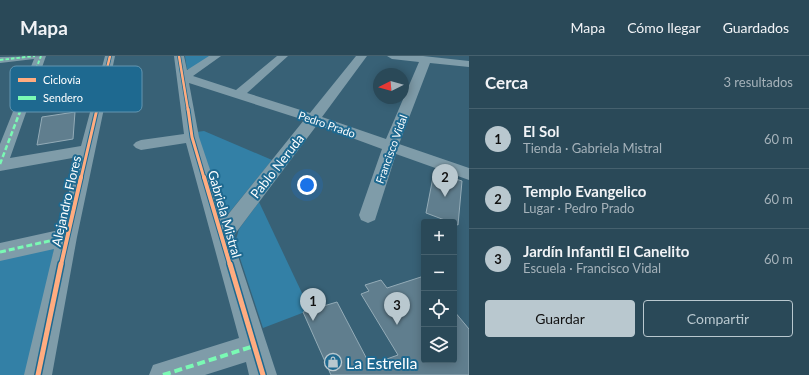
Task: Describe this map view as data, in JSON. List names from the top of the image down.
{
  "streets": {
    "street": [
      "Pedro Prado",
      "Francisco Vidal",
      "Pablo Neruda",
      "Alejandro Flores",
      "Gabriela Mistral"
    ]
  },
  "crossings": [
    ["Pedro Prado", "Francisco Vidal"],
    ["Pedro Prado", "Pablo Neruda"],
    ["Pedro Prado", "Gabriela Mistral"],
    ["Pablo Neruda", "Gabriela Mistral"]
  ],
  "places": {
    "shop": ["La Estrella"]
  },
  "legend": ["Ciclovía", "Sendero"],
  "north": "left",
  "page": {
    "header": "Mapa",
    "nav": ["Mapa", "Cómo llegar", "Guardados"],
    "heading": ["Cerca", "3 resultados"],
    "list": [
      {
        "mark": "1",
        "name": "El Sol",
        "note": "Tienda · Gabriela Mistral",
        "value": "60 m"
      },
      {
        "mark": "2",
        "name": "Templo Evangelico",
        "note": "Lugar · Pedro Prado",
        "value": "60 m"
      },
      {
        "mark": "3",
        "name": "Jardín Infantil El Canelito",
        "note": "Escuela · Francisco Vidal",
        "value": "60 m"
      }
    ],
    "pins": ["2", "1", "3"],
    "map_buttons": ["+", "−"],
    "buttons": ["Guardar", "Compartir"]
  }
}
